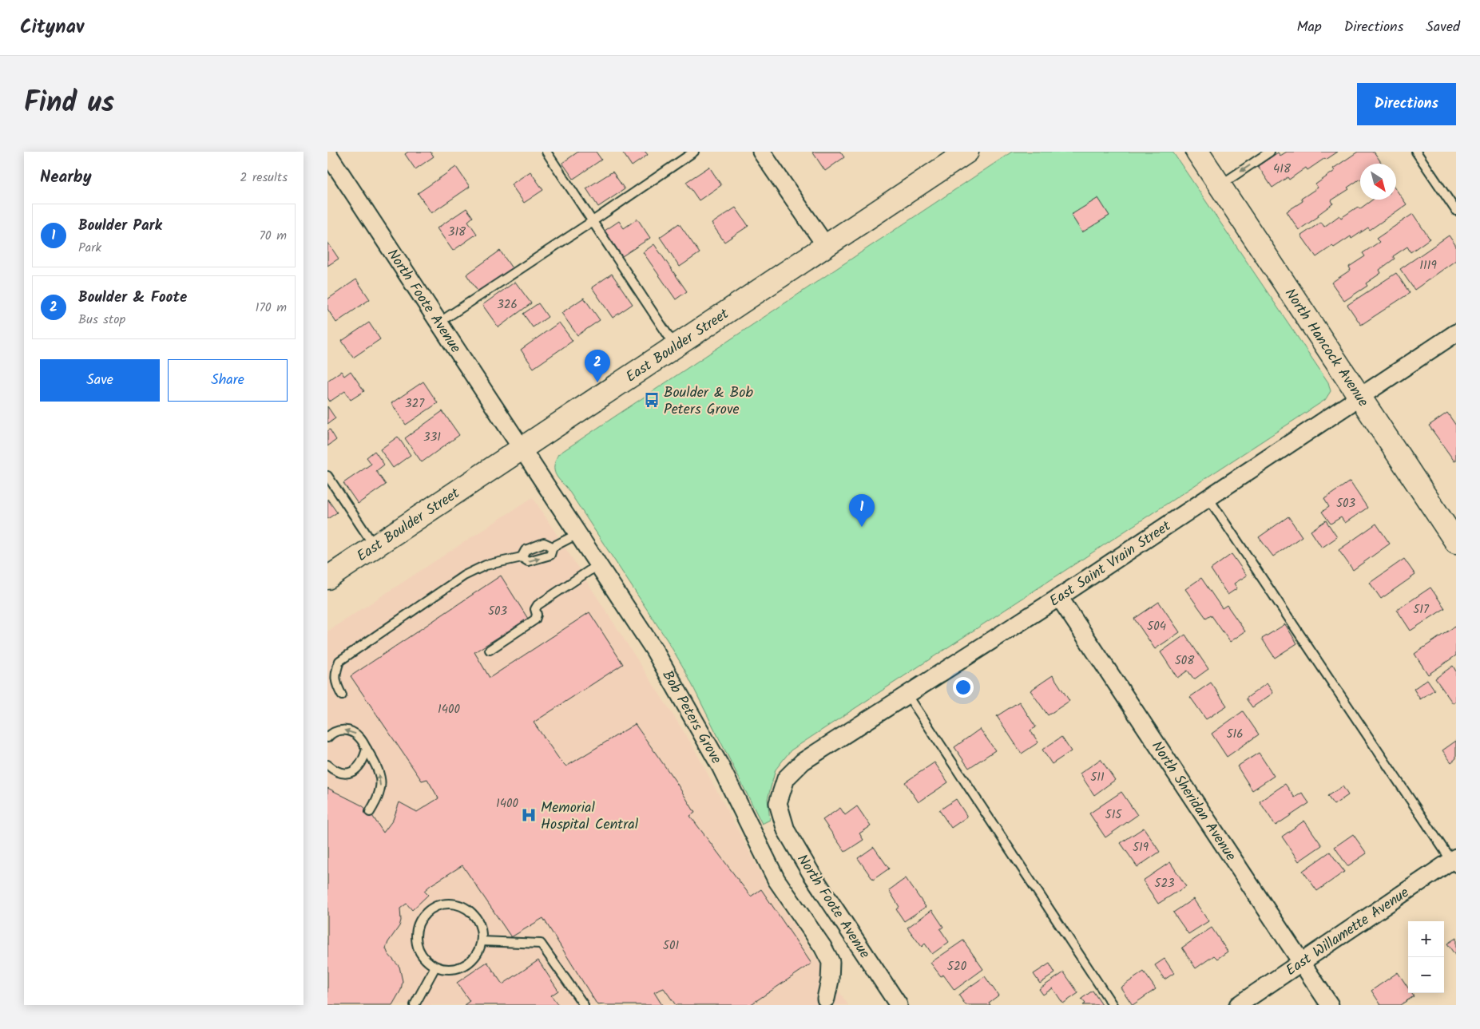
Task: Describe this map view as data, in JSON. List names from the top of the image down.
{
  "streets": {
    "street": [
      "North Foote Avenue",
      "East Boulder Street",
      "North Hancock Avenue",
      "East Saint Vrain Street",
      "Bob Peters Grove",
      "North Sheridan Avenue",
      "East Willamette Avenue"
    ]
  },
  "crossings": [
    ["North Foote Avenue", "East Boulder Street"],
    ["North Foote Avenue", "East Saint Vrain Street"],
    ["North Foote Avenue", "Bob Peters Grove"],
    ["East Boulder Street", "Bob Peters Grove"],
    ["North Hancock Avenue", "East Saint Vrain Street"],
    ["East Saint Vrain Street", "North Sheridan Avenue"],
    ["North Sheridan Avenue", "East Willamette Avenue"]
  ],
  "places": {
    "bus stop": ["Boulder & Bob Peters Grove"],
    "hospital": ["Memorial Hospital Central"]
  },
  "house_numbers": [
    "418",
    "318",
    "1119",
    "326",
    "327",
    "331",
    "503",
    "517",
    "503",
    "504",
    "508",
    "1400",
    "516",
    "511",
    "1400",
    "515",
    "519",
    "523",
    "501",
    "520"
  ],
  "north": "bottom right",
  "page": {
    "header": "Citynav",
    "nav": ["Map", "Directions", "Saved"],
    "title": "Find us",
    "buttons": [
      "Directions",
      ["Save", "Share"]
    ],
    "heading": ["Nearby", "2 results"],
    "list": [
      {
        "mark": "1",
        "name": "Boulder Park",
        "note": "Park",
        "value": "70 m"
      },
      {
        "mark": "2",
        "name": "Boulder & Foote",
        "note": "Bus stop",
        "value": "170 m"
      }
    ],
    "pins": ["2", "1"],
    "map_buttons": ["+", "−"]
  }
}
